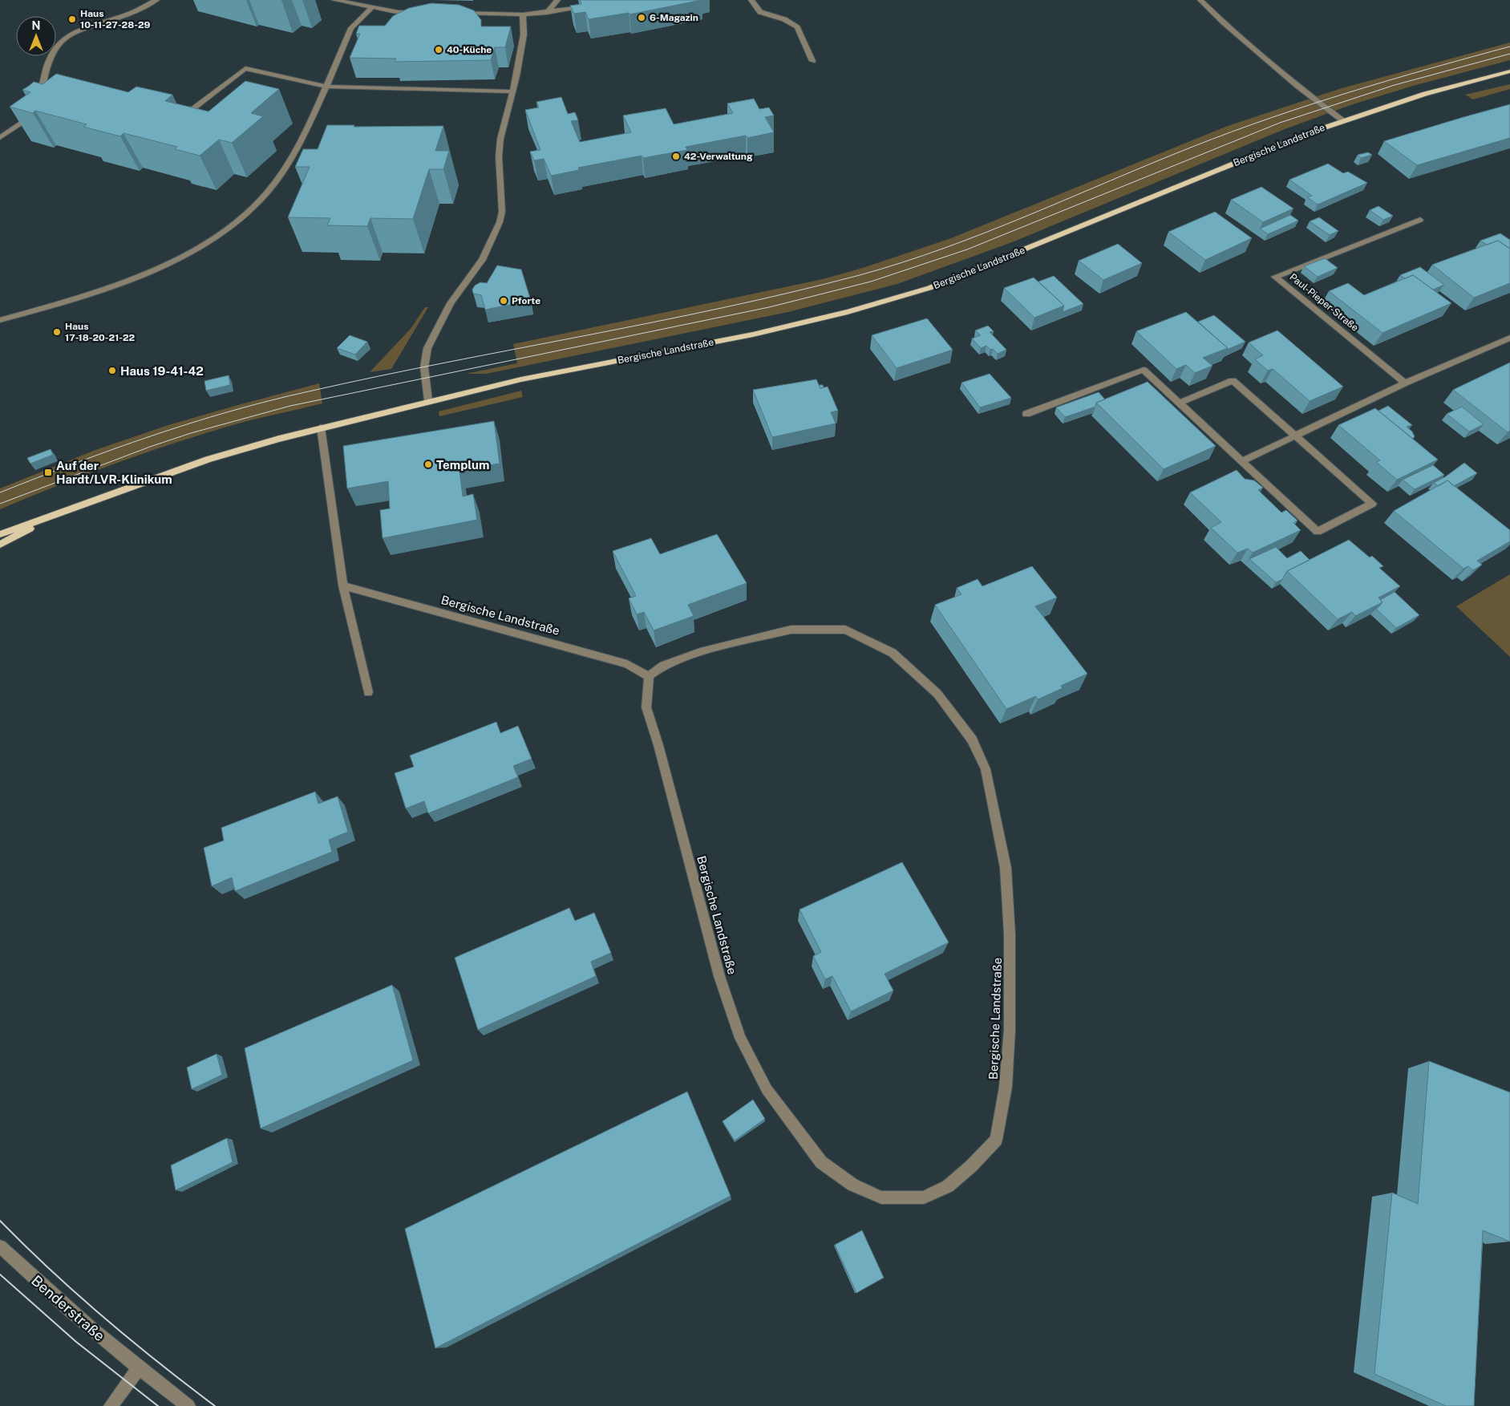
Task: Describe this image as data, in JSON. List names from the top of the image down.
{
  "streets": {
    "main road": ["Bergische Landstraße"],
    "street": ["Paul-Pieper-Straße", "Benderstraße"]
  },
  "places": {
    "other": [
      "6-Magazin",
      "Haus 10-11-27-28-29",
      "40-Küche",
      "42-Verwaltung",
      "Pforte",
      "Haus 17-18-20-21-22",
      "Haus 19-41-42",
      "Templum"
    ],
    "transit": ["Auf der Hardt/LVR-Klinikum"]
  },
  "north": "top"
}
